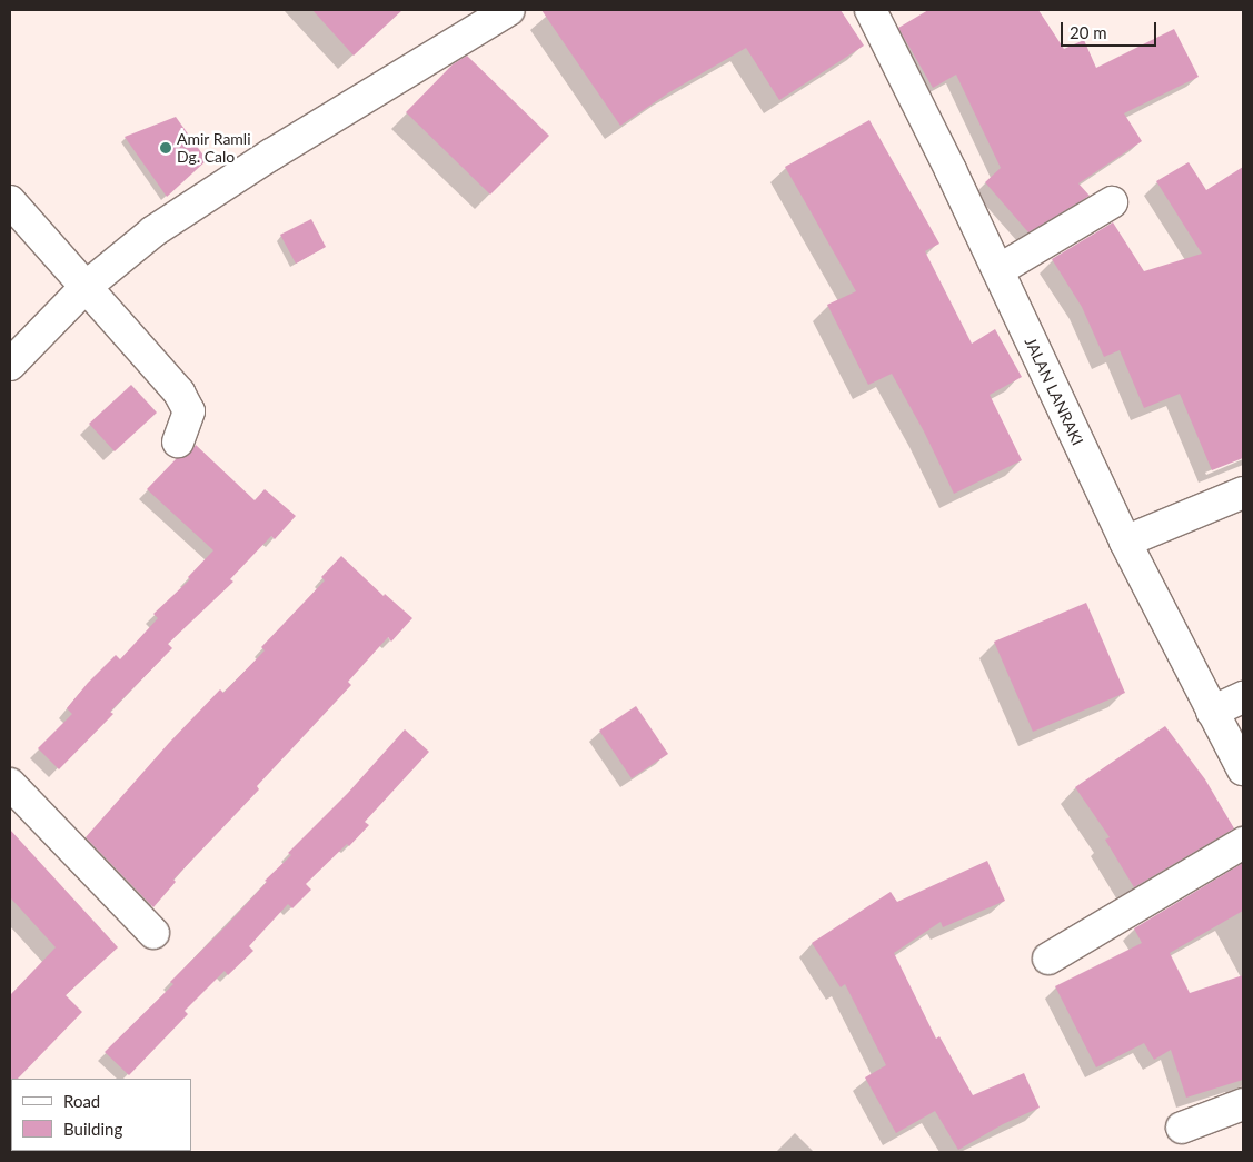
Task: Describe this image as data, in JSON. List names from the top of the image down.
{
  "streets": {
    "street": ["JALAN LANRAKI"]
  },
  "places": ["Amir Ramli Dg. Calo"],
  "legend": ["Road", "Building"],
  "scale_bar": "20 m"
}
